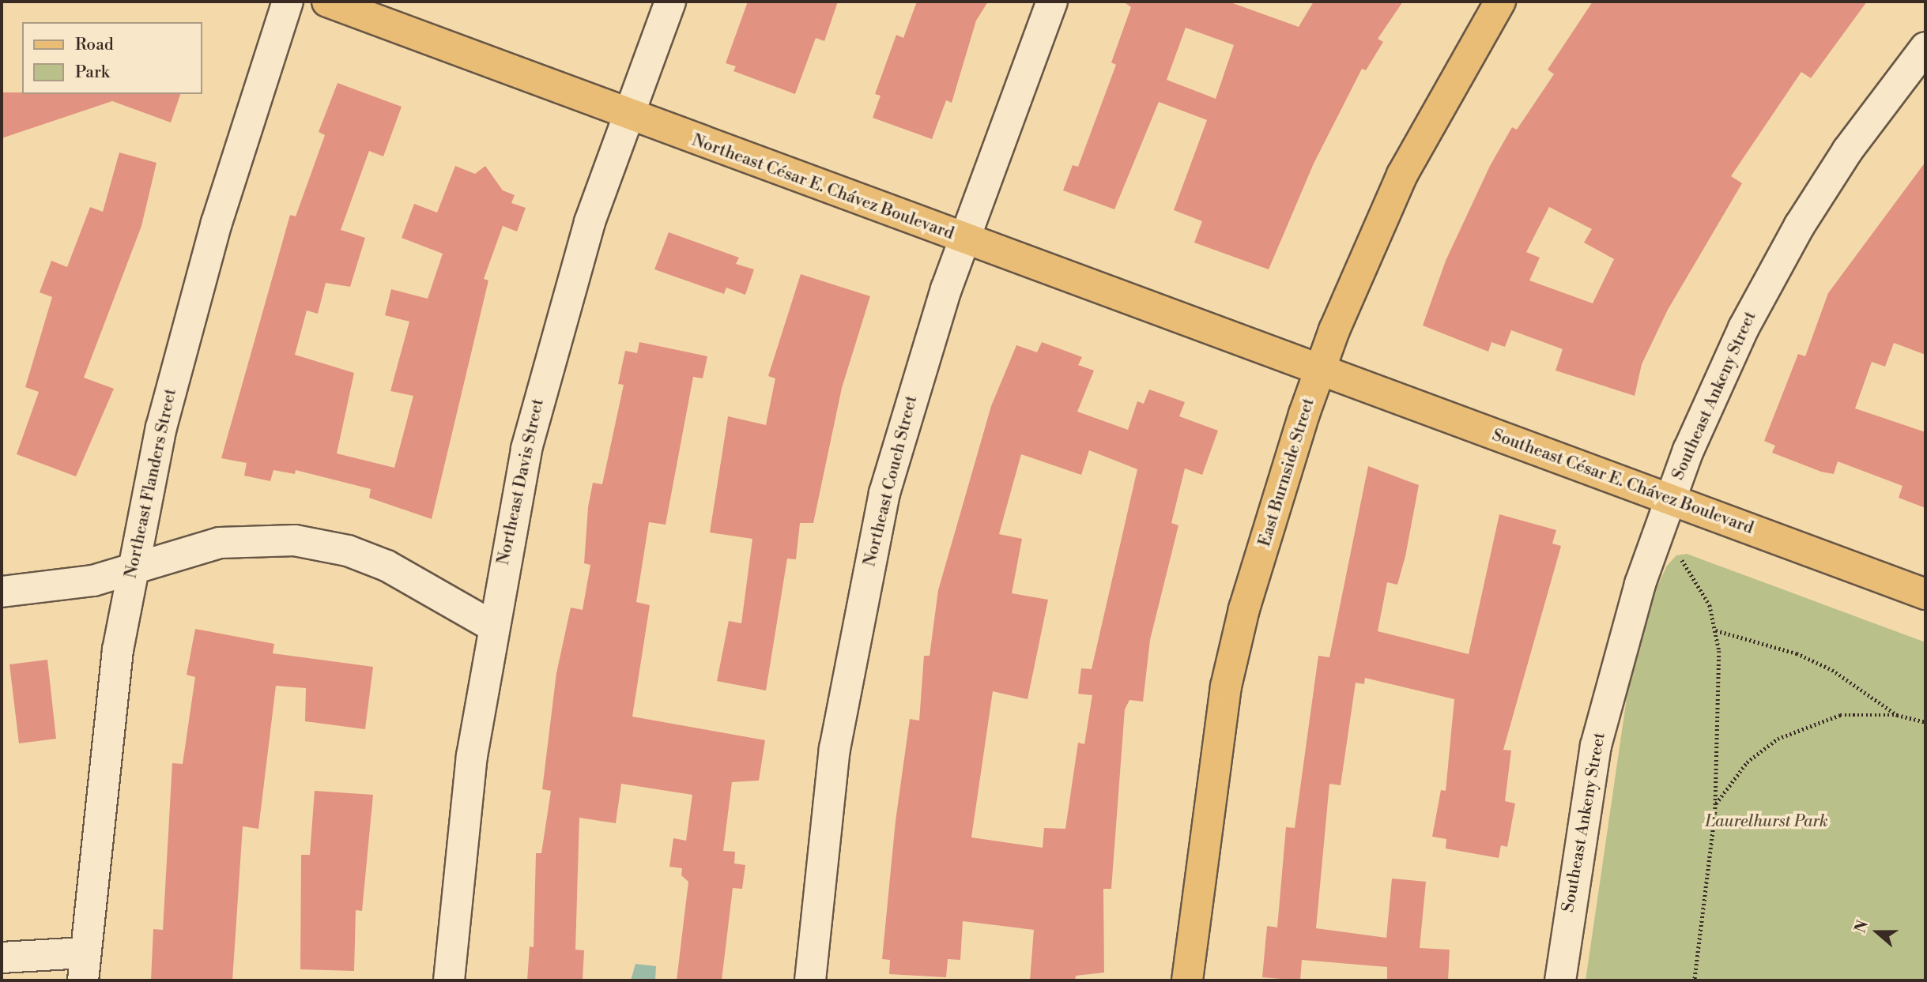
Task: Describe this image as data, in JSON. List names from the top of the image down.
{
  "streets": {
    "main road": ["Northeast César E. Chávez Boulevard", "East Burnside Street", "Southeast César E. Chávez Boulevard"],
    "street": [
      "Southeast Ankeny Street",
      "Northeast Couch Street",
      "Northeast Davis Street",
      "Northeast Flanders Street"
    ]
  },
  "crossings": [
    ["Northeast César E. Chávez Boulevard", "East Burnside Street"],
    ["Northeast César E. Chávez Boulevard", "Northeast Couch Street"],
    ["Northeast César E. Chávez Boulevard", "Northeast Davis Street"],
    ["Northeast César E. Chávez Boulevard", "Southeast César E. Chávez Boulevard"],
    ["Southeast Ankeny Street", "Southeast César E. Chávez Boulevard"],
    ["East Burnside Street", "Southeast César E. Chávez Boulevard"]
  ],
  "parks": ["Laurelhurst Park"],
  "legend": ["Road", "Park"],
  "north": "left"
}
